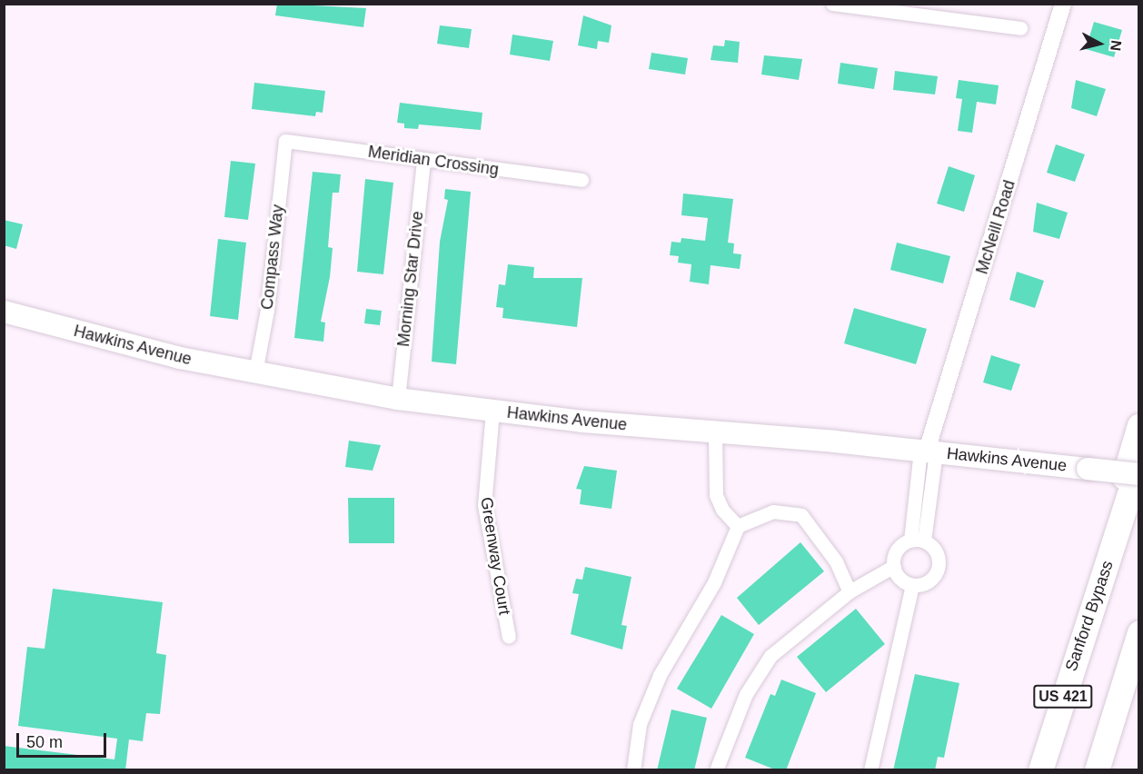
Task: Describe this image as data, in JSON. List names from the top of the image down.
{
  "streets": {
    "highway": ["Sanford Bypass", "US 421"],
    "main road": ["Hawkins Avenue"],
    "street": [
      "Meridian Crossing",
      "McNeill Road",
      "Compass Way",
      "Morning Star Drive",
      "Greenway Court"
    ]
  },
  "crossings": [
    ["Meridian Crossing", "Compass Way"],
    ["Meridian Crossing", "Morning Star Drive"],
    ["McNeill Road", "Hawkins Avenue"],
    ["Compass Way", "Hawkins Avenue"],
    ["Morning Star Drive", "Hawkins Avenue"],
    ["Hawkins Avenue", "Greenway Court"]
  ],
  "scale_bar": "50 m",
  "north": "right"
}
